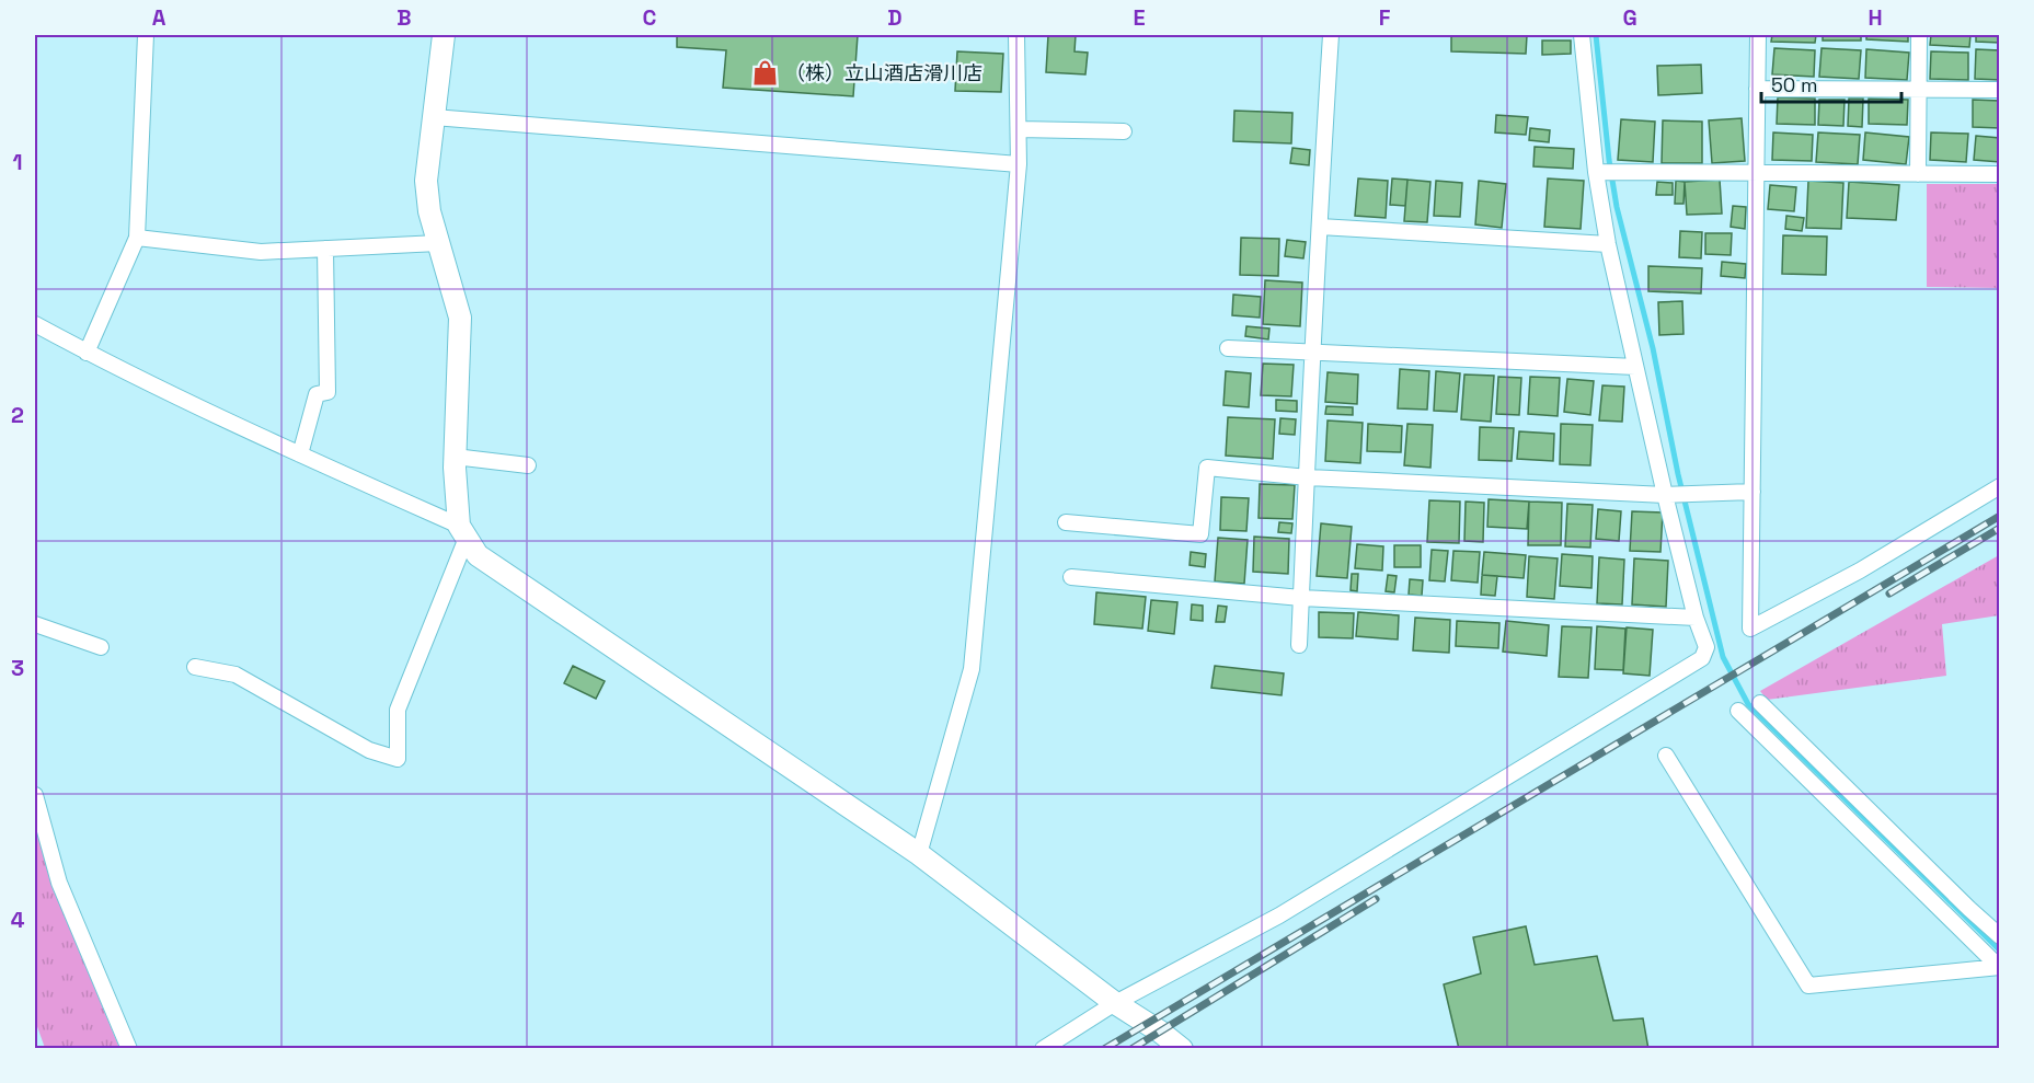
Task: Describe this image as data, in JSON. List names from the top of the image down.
{
  "places": {
    "shop": ["（株）立山酒店滑川店"]
  },
  "scale_bar": "50 m",
  "grid": {
    "columns": [
      "A",
      "B",
      "C",
      "D",
      "E",
      "F",
      "G",
      "H"
    ],
    "rows": [
      "1",
      "2",
      "3",
      "4"
    ]
  }
}
